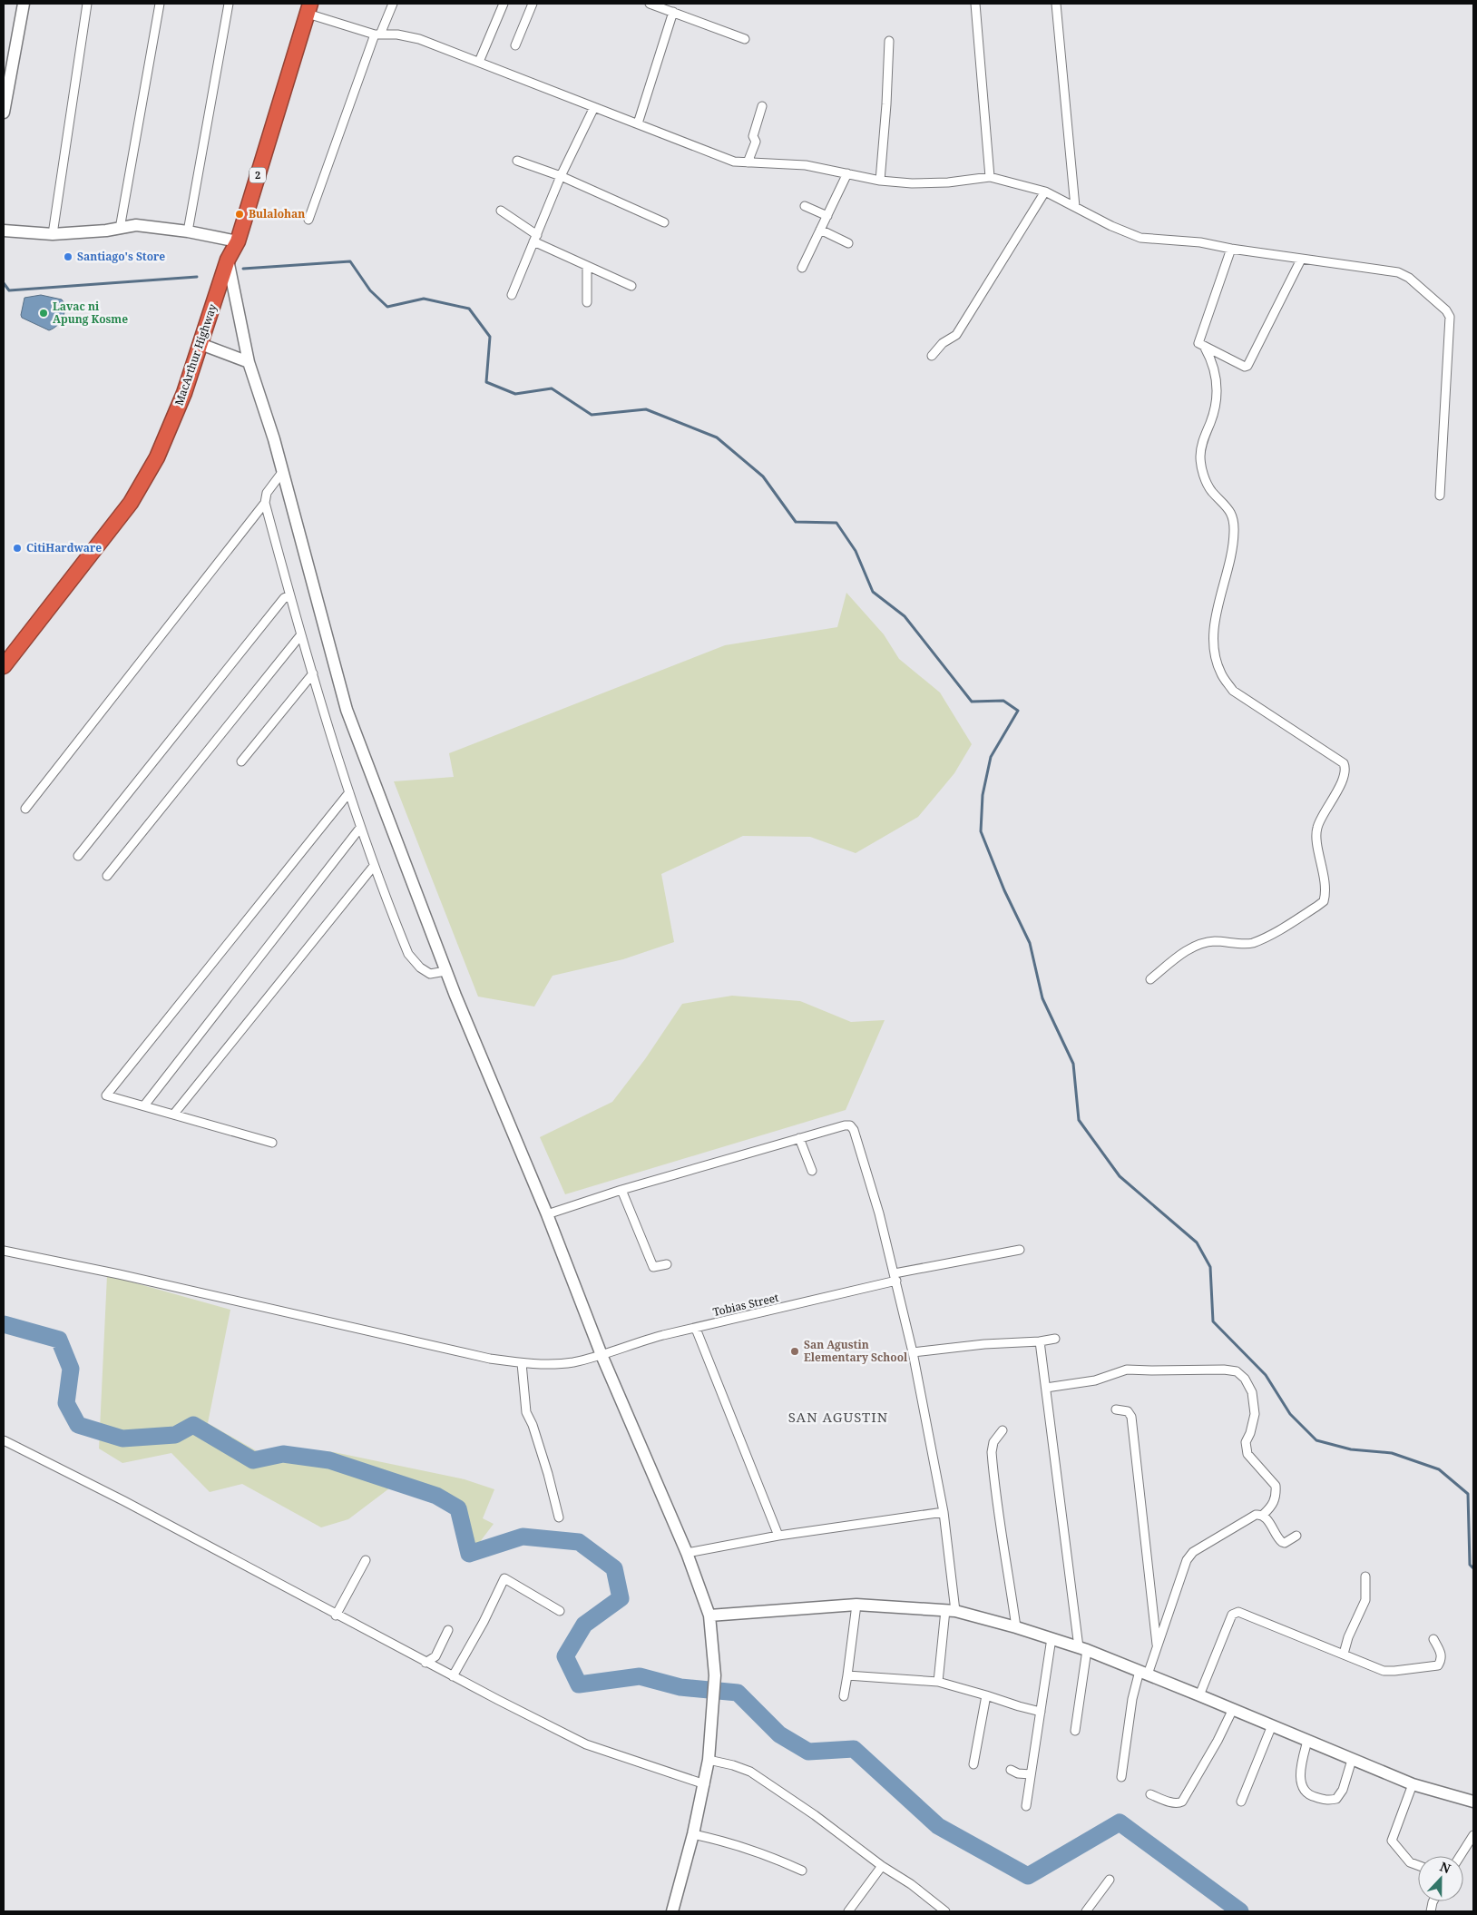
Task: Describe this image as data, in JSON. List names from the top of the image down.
{
  "streets": {
    "highway": ["2", "MacArthur Highway"],
    "street": ["Tobias Street"]
  },
  "districts": ["SAN AGUSTIN"],
  "places": [
    "Bulalohan",
    "Santiago's Store",
    "Lavac ni Apung Kosme",
    "CitiHardware",
    "San Agustin Elementary School"
  ],
  "north": "top"
}
